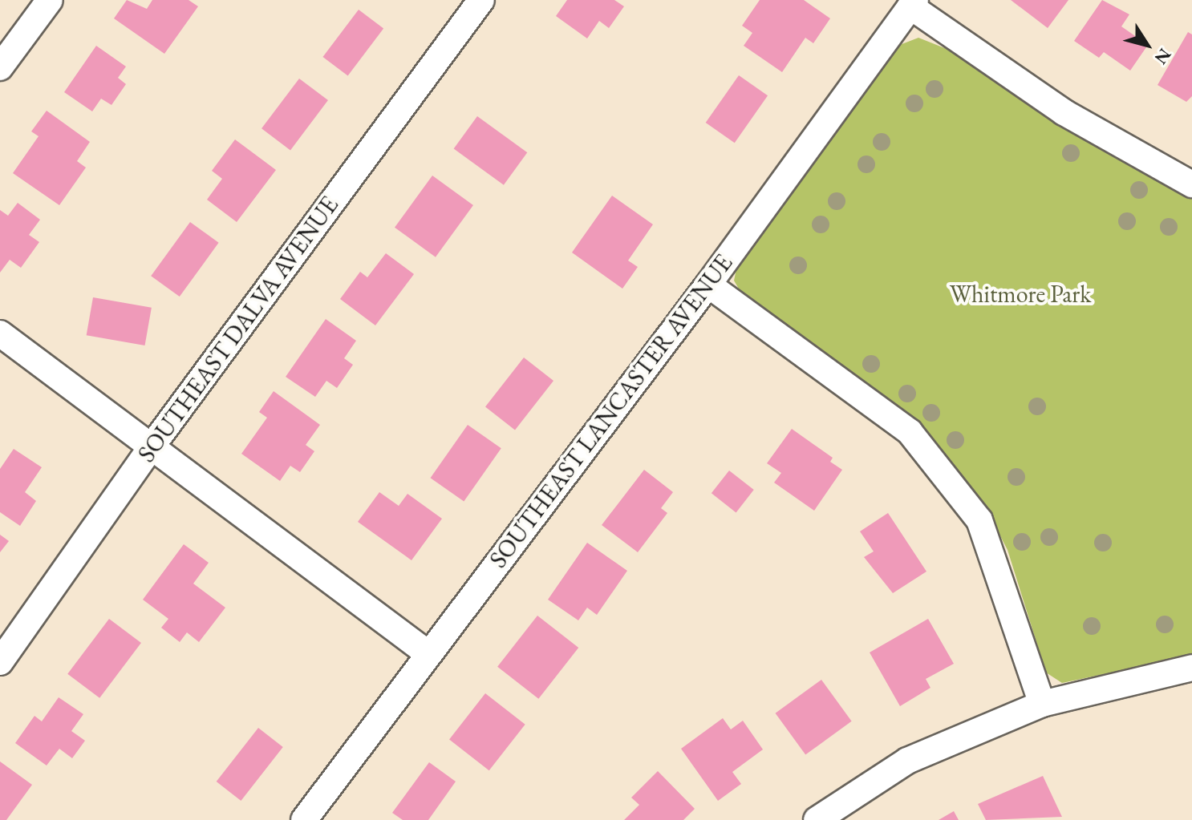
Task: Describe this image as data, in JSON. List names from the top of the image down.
{
  "streets": {
    "street": ["SOUTHEAST DALVA AVENUE", "SOUTHEAST LANCASTER AVENUE"]
  },
  "parks": ["Whitmore Park"],
  "north": "bottom right"
}
